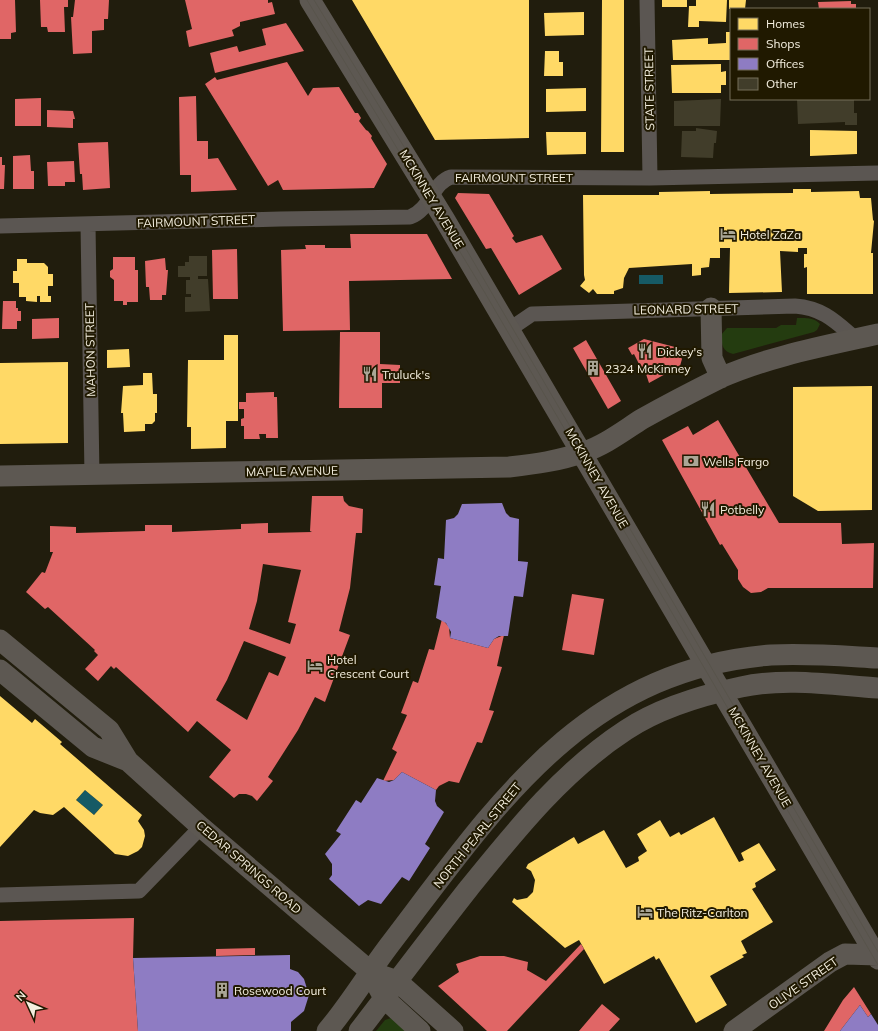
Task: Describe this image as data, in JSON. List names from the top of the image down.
{
  "streets": {
    "main road": [
      "MCKINNEY AVENUE",
      "MAPLE AVENUE",
      "NORTH PEARL STREET",
      "CEDAR SPRINGS ROAD",
      "OLIVE STREET"
    ],
    "street": [
      "STATE STREET",
      "FAIRMOUNT STREET",
      "LEONARD STREET",
      "MAHON STREET"
    ]
  },
  "crossings": [
    ["STATE STREET", "FAIRMOUNT STREET"],
    ["FAIRMOUNT STREET", "MCKINNEY AVENUE"],
    ["FAIRMOUNT STREET", "MAHON STREET"],
    ["MCKINNEY AVENUE", "LEONARD STREET"],
    ["MCKINNEY AVENUE", "MAPLE AVENUE"],
    ["MCKINNEY AVENUE", "NORTH PEARL STREET"],
    ["MCKINNEY AVENUE", "OLIVE STREET"],
    ["LEONARD STREET", "MAPLE AVENUE"],
    ["MAHON STREET", "MAPLE AVENUE"],
    ["NORTH PEARL STREET", "CEDAR SPRINGS ROAD"]
  ],
  "places": {
    "hotel": ["Hotel ZaZa", "Hotel Crescent Court", "The Ritz-Carlton"],
    "restaurant": ["Dickey's", "Truluck's", "Potbelly"],
    "building": ["2324 McKinney", "Rosewood Court"],
    "bank": ["Wells Fargo"]
  },
  "legend": [
    "Homes",
    "Shops",
    "Offices",
    "Other"
  ],
  "north": "top left"
}
